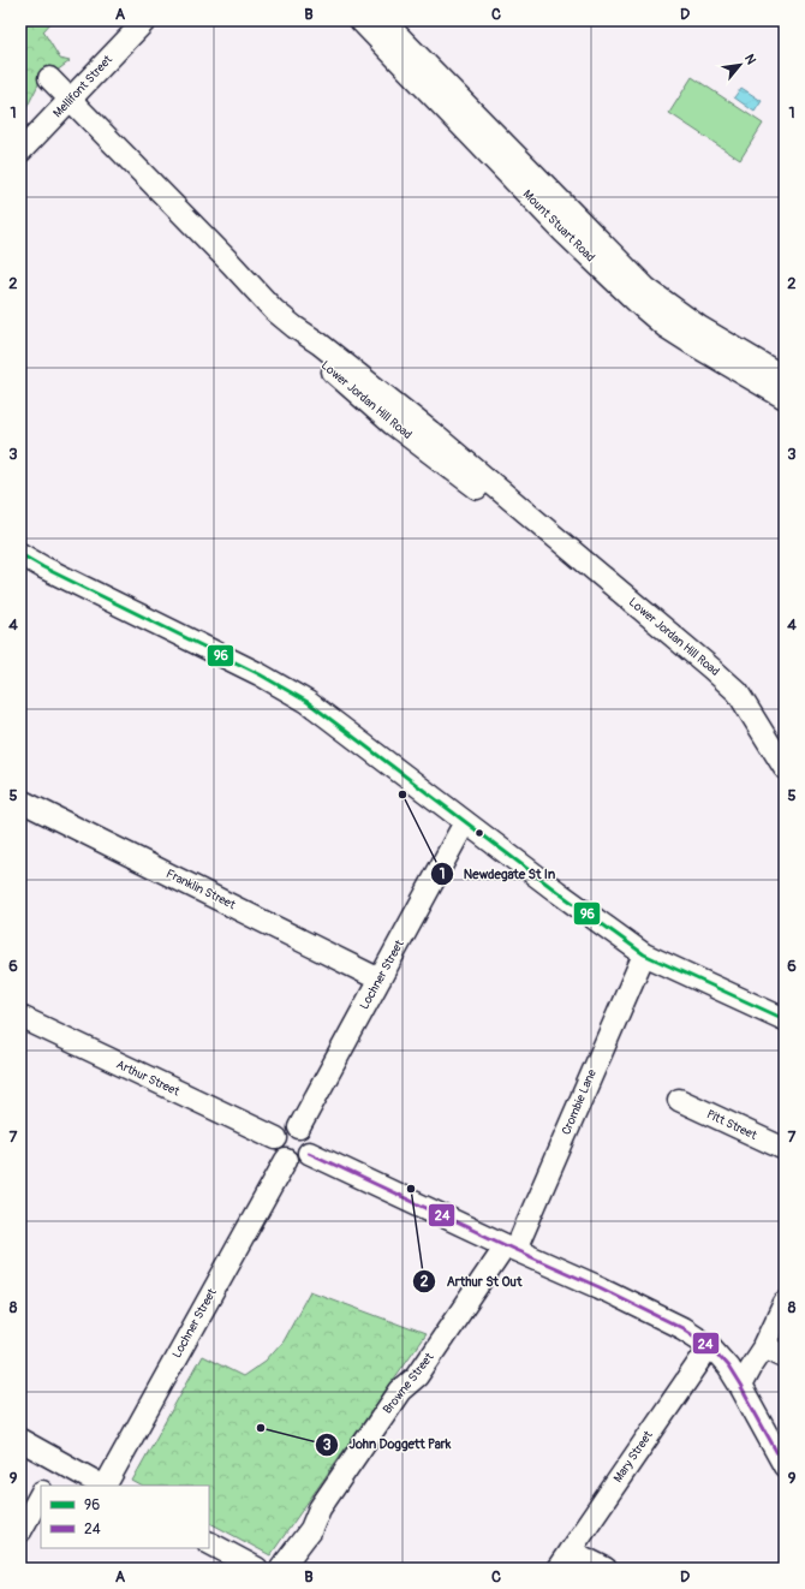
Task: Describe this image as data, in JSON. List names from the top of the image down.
{
  "streets": {
    "street": [
      "Mellifont Street",
      "Mount Stuart Road",
      "Lower Jordan Hill Road",
      "Franklin Street",
      "Lochner Street",
      "Arthur Street",
      "Crombie Lane",
      "Pitt Street",
      "Browne Street",
      "Mary Street"
    ]
  },
  "crossings": [
    ["Mellifont Street", "Lower Jordan Hill Road"],
    ["Franklin Street", "Lochner Street"],
    ["Lochner Street", "Arthur Street"],
    ["Crombie Lane", "Browne Street"]
  ],
  "places": ["Newdegate St In", "Arthur St Out", "John Doggett Park"],
  "lines": ["transit line 96", "transit line 24"],
  "legend": ["96", "24"],
  "north": "top right",
  "grid": {
    "columns": [
      "A",
      "B",
      "C",
      "D"
    ],
    "rows": [
      "1",
      "2",
      "3",
      "4",
      "5",
      "6",
      "7",
      "8",
      "9"
    ]
  }
}
